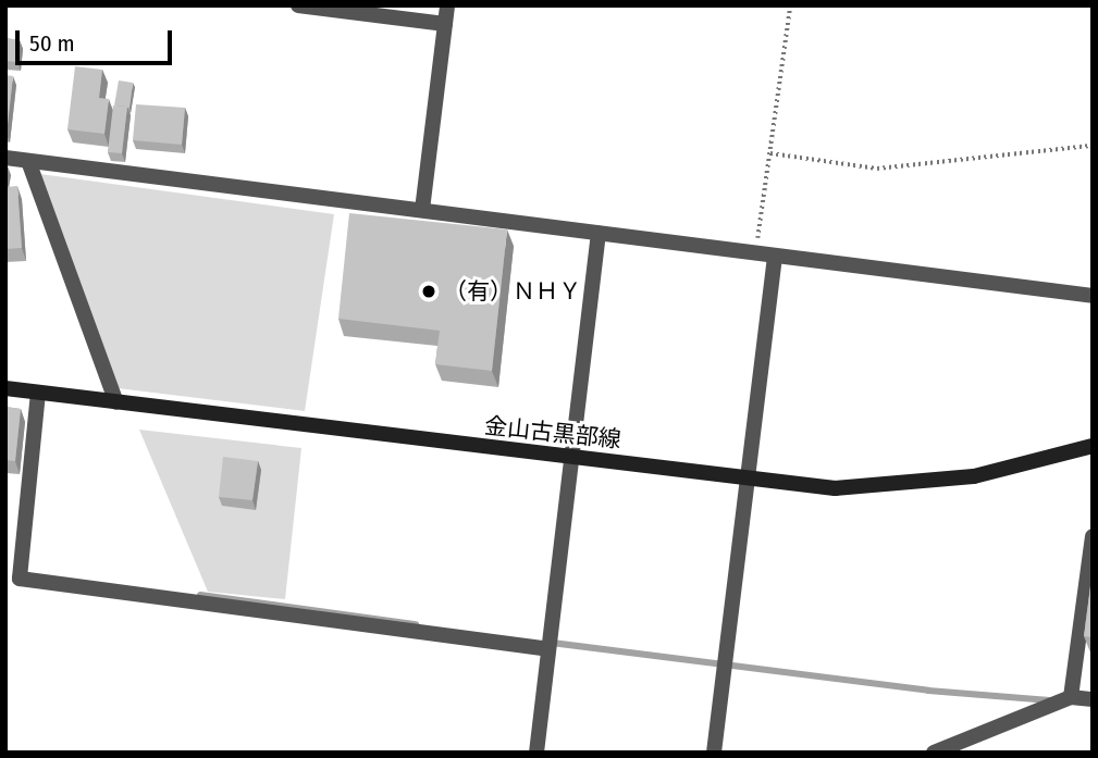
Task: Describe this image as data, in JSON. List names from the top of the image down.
{
  "streets": {
    "main road": ["金山古黒部線"]
  },
  "places": ["（有）ＮＨＹ"],
  "scale_bar": "50 m"
}
